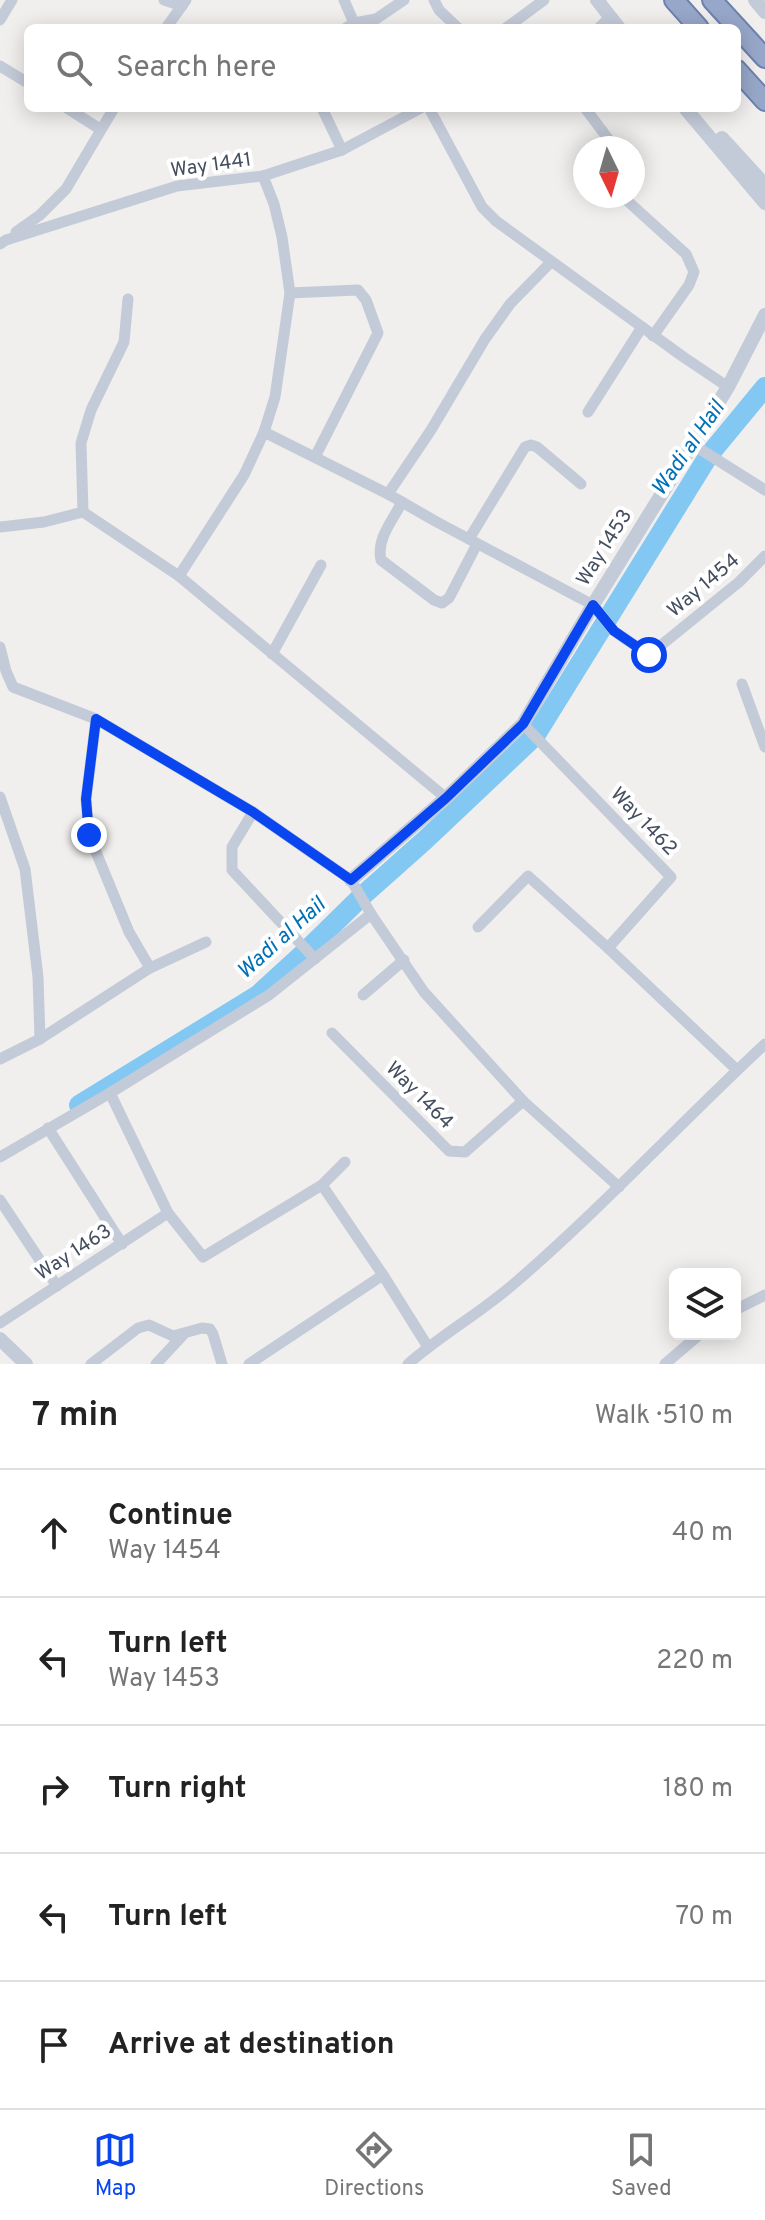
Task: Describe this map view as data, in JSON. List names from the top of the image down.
{
  "streets": {
    "street": [
      "Way 1441",
      "Way 1453",
      "Way 1454",
      "Way 1462",
      "Way 1464",
      "Way 1463"
    ]
  },
  "crossings": [
    ["Way 1453", "Way 1454"],
    ["Way 1453", "Way 1462"]
  ],
  "water": ["Wadi al Hail"],
  "north": "bottom",
  "page": {
    "search": "Search here",
    "heading": ["7 min", "Walk · 510 m"],
    "list": [
      ["Continue", "Way 1454", "40 m"],
      ["Turn left", "Way 1453", "220 m"],
      ["Turn right", "180 m"],
      ["Turn left", "70 m"],
      "Arrive at destination"
    ],
    "nav": ["Map", "Directions", "Saved"]
  }
}
